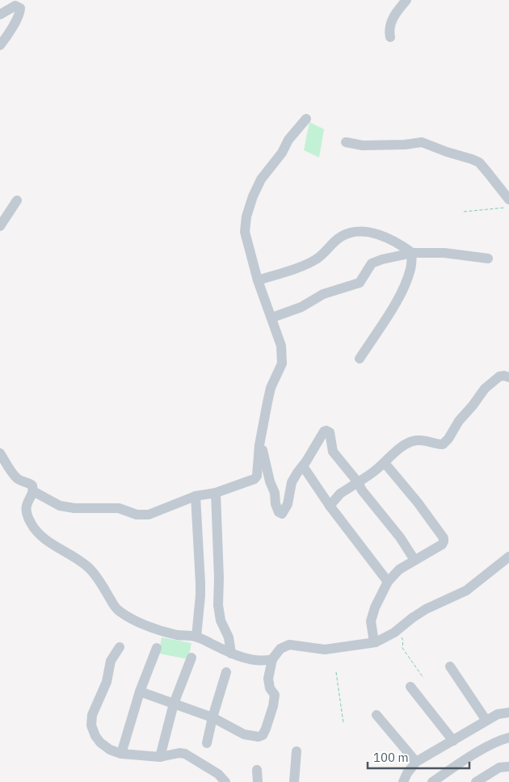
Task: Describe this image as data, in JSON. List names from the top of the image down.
{
  "scale_bar": "100 m"
}
